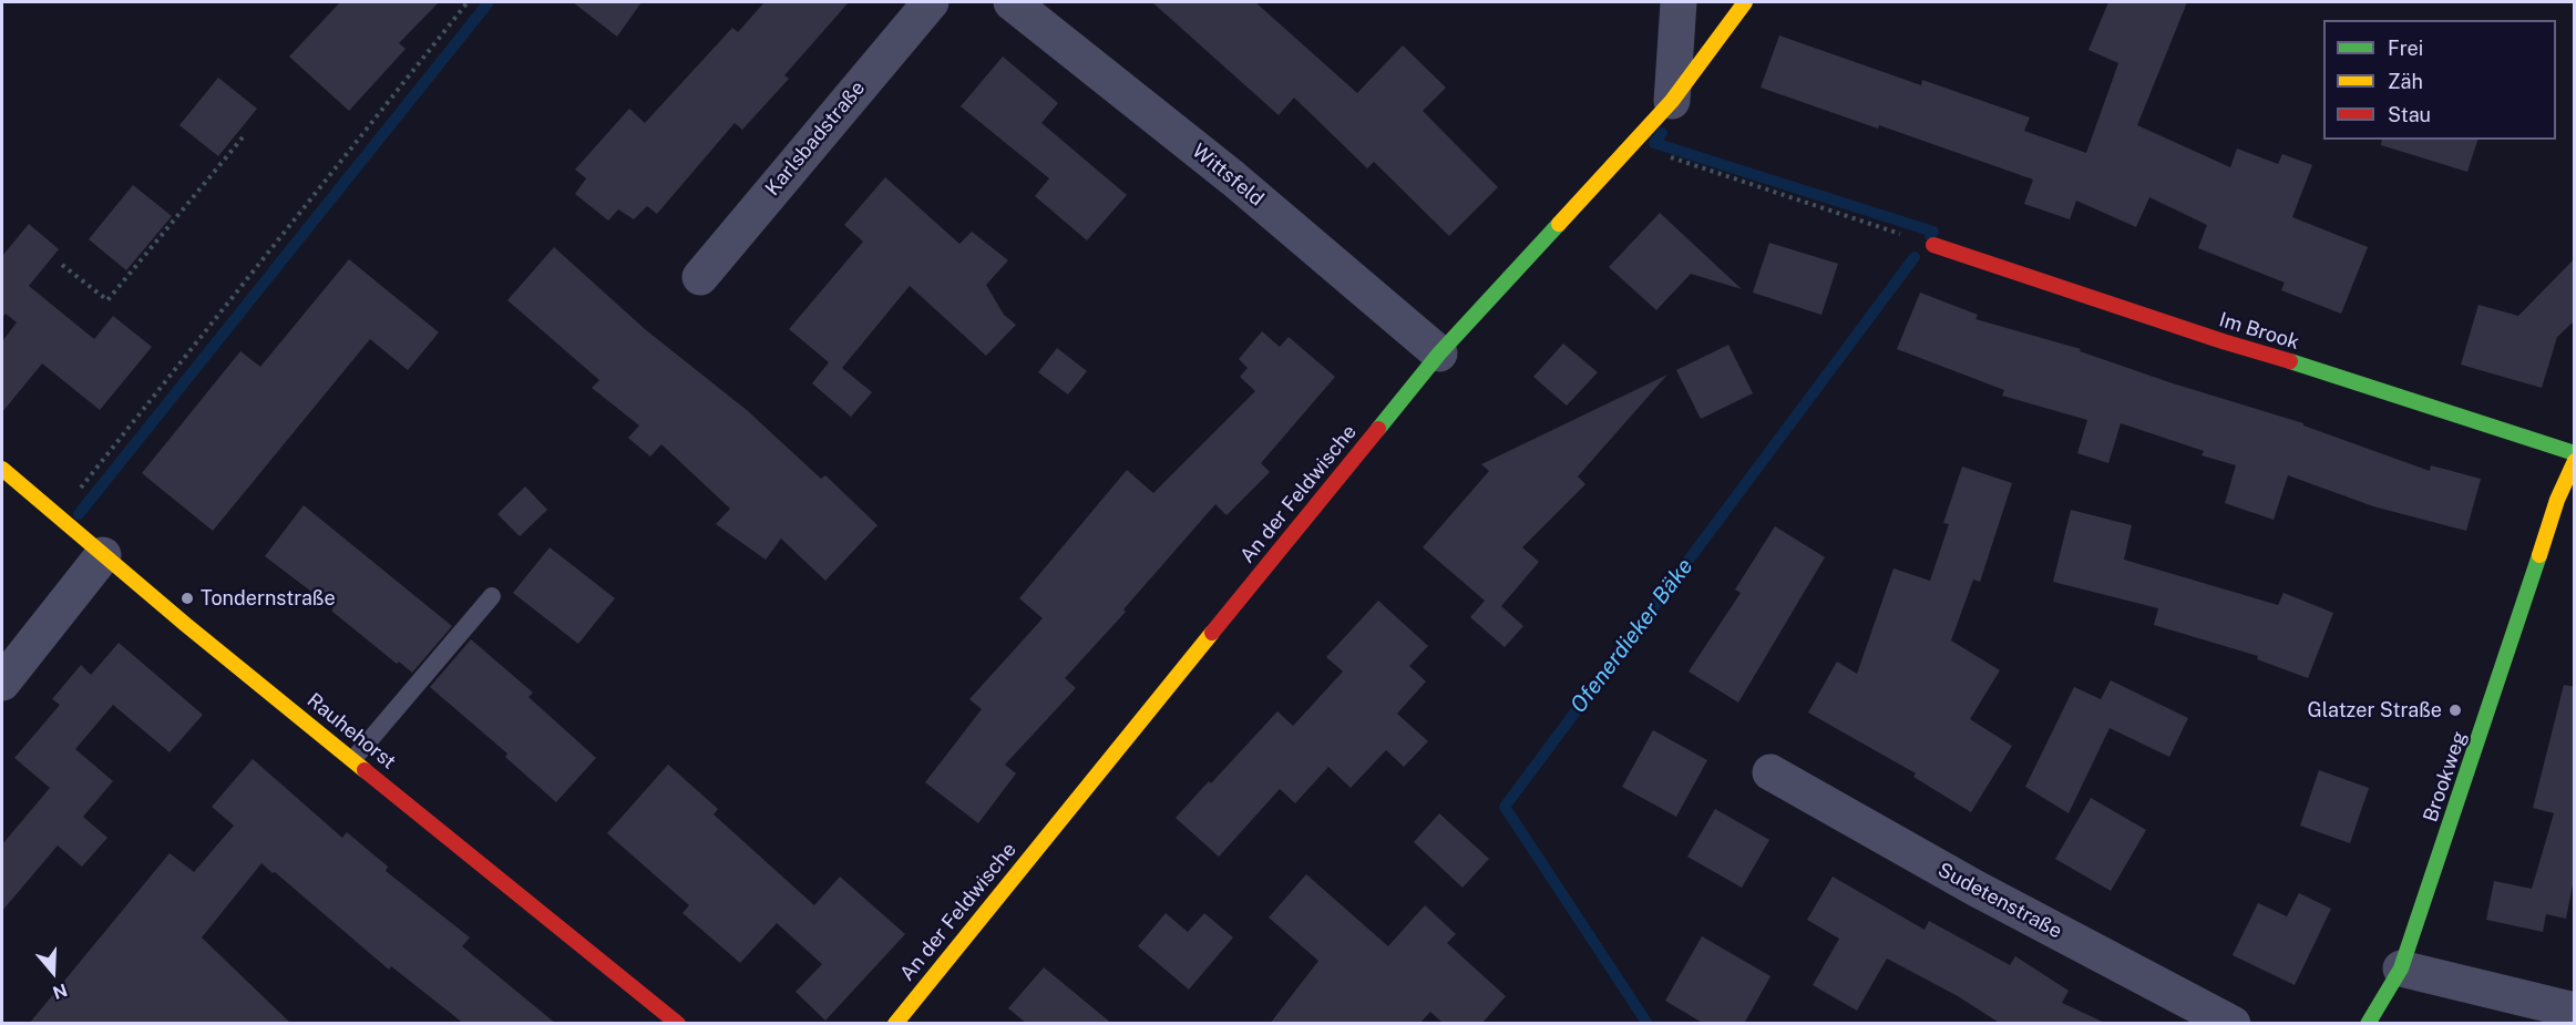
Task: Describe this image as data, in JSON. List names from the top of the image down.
{
  "streets": {
    "street": [
      "Karlsbadstraße",
      "Wittsfeld",
      "Im Brook",
      "An der Feldwische",
      "Rauhehorst",
      "Brookweg",
      "Sudetenstraße"
    ]
  },
  "crossings": [
    ["Wittsfeld", "An der Feldwische"]
  ],
  "water": ["Ofenerdieker Bäke"],
  "places": ["Tondernstraße", "Glatzer Straße"],
  "legend": ["Frei", "Zäh", "Stau"],
  "north": "bottom"
}
